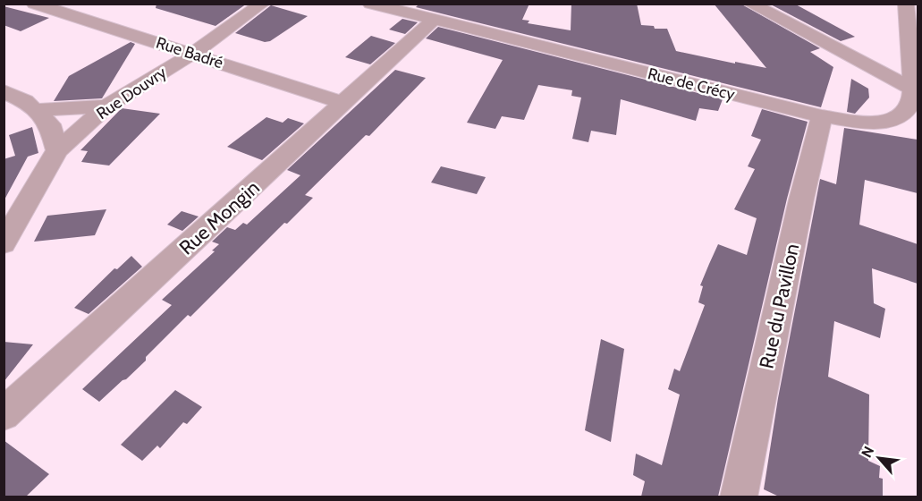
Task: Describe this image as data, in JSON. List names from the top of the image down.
{
  "streets": {
    "street": [
      "Rue Badré",
      "Rue de Crécy",
      "Rue Douvry",
      "Rue Mongin",
      "Rue du Pavillon"
    ]
  },
  "crossings": [
    ["Rue Badré", "Rue Douvry"],
    ["Rue Badré", "Rue Mongin"],
    ["Rue de Crécy", "Rue Mongin"],
    ["Rue de Crécy", "Rue du Pavillon"]
  ],
  "north": "top left"
}
